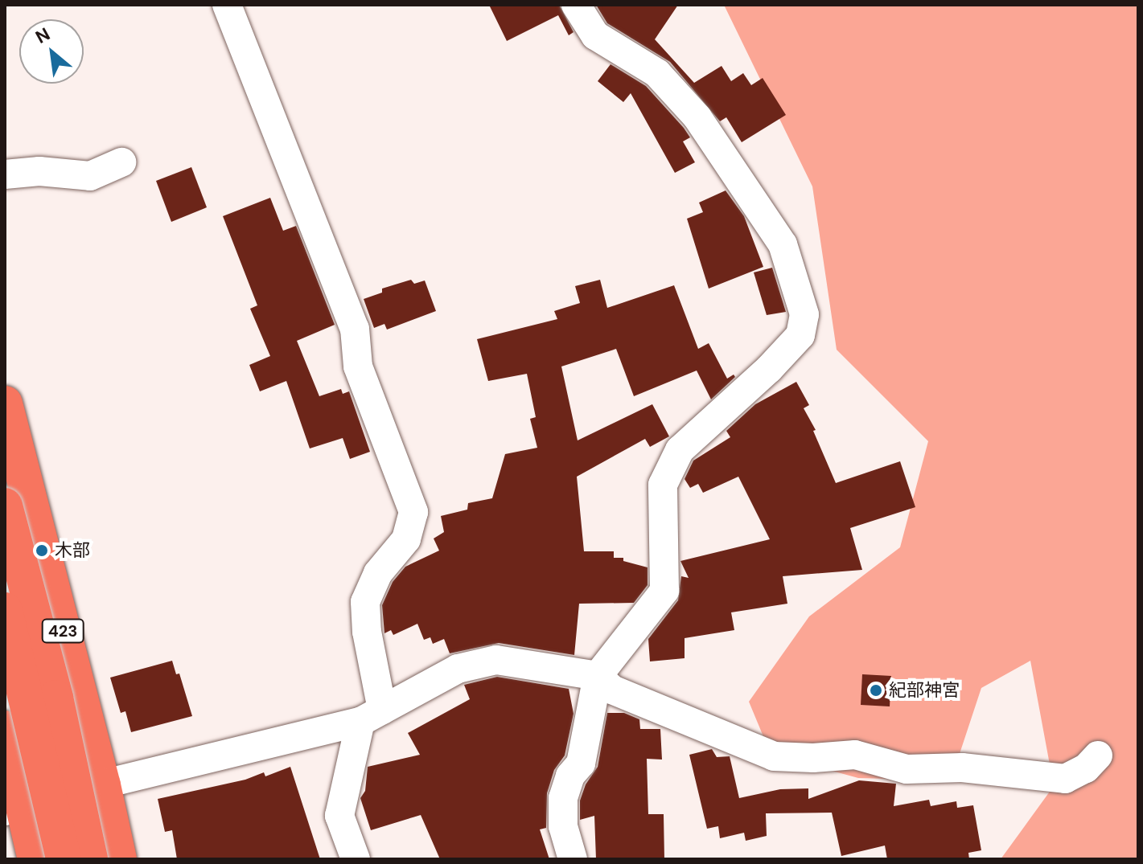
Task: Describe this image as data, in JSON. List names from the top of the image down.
{
  "streets": {
    "highway": ["423"]
  },
  "places": ["木部", "紀部神宮"],
  "north": "top left"
}
